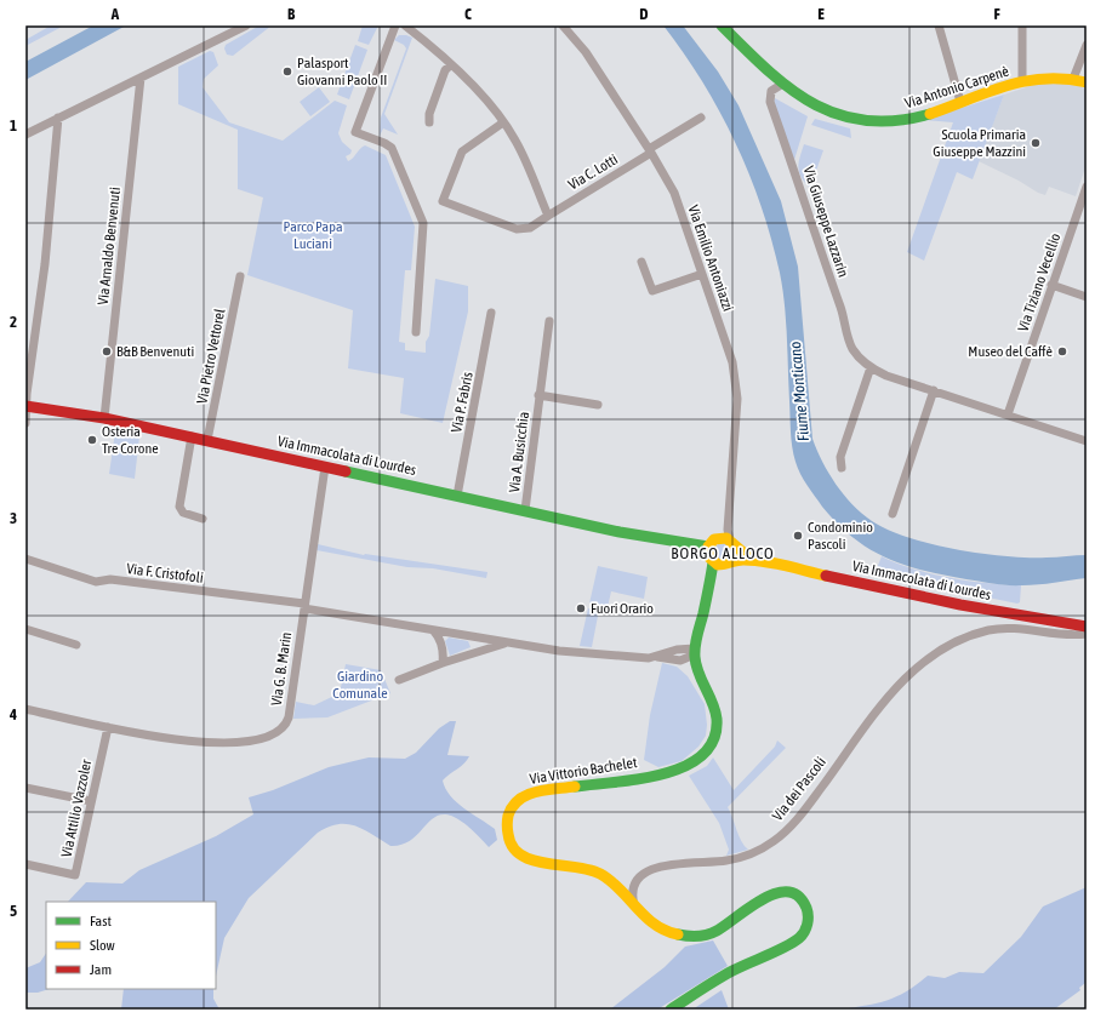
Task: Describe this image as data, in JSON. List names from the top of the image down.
{
  "streets": {
    "street": [
      "Via Antonio Carpenè",
      "Via C. Lotti",
      "Via Giuseppe Lazzarin",
      "Via Arnaldo Benvenuti",
      "Via Emilio Antoniazzi",
      "Via Tiziano Vecellio",
      "Via Pietro Vettorel",
      "Via P. Fabris",
      "Via A. Busicchia",
      "Via Immacolata di Lourdes",
      "Via F. Cristofoli",
      "Via G. B. Marin",
      "Via Vittorio Bachelet",
      "Via dei Pascoli",
      "Via Attilio Vazzoler"
    ]
  },
  "crossings": [
    ["Via Antonio Carpenè", "Via Giuseppe Lazzarin"],
    ["Via C. Lotti", "Via Emilio Antoniazzi"],
    ["Via Giuseppe Lazzarin", "Via Tiziano Vecellio"],
    ["Via Arnaldo Benvenuti", "Via Immacolata di Lourdes"],
    ["Via Emilio Antoniazzi", "Via Immacolata di Lourdes"],
    ["Via Pietro Vettorel", "Via Immacolata di Lourdes"],
    ["Via P. Fabris", "Via Immacolata di Lourdes"],
    ["Via A. Busicchia", "Via Immacolata di Lourdes"],
    ["Via Immacolata di Lourdes", "Via G. B. Marin"],
    ["Via Immacolata di Lourdes", "Via Vittorio Bachelet"],
    ["Via F. Cristofoli", "Via G. B. Marin"],
    ["Via G. B. Marin", "Via Attilio Vazzoler"],
    ["Via Vittorio Bachelet", "Via dei Pascoli"]
  ],
  "districts": ["BORGO ALLOCO"],
  "water": ["Fiume Monticano"],
  "parks": ["Parco Papa Luciani", "Giardino Comunale"],
  "places": [
    "Palasport Giovanni Paolo II",
    "Scuola Primaria Giuseppe Mazzini",
    "B&B Benvenuti",
    "Museo del Caffè",
    "Osteria Tre Corone",
    "Condominio Pascoli",
    "Fuori Orario"
  ],
  "legend": ["Fast", "Slow", "Jam"],
  "grid": {
    "columns": [
      "A",
      "B",
      "C",
      "D",
      "E",
      "F"
    ],
    "rows": [
      "1",
      "2",
      "3",
      "4",
      "5"
    ]
  }
}
